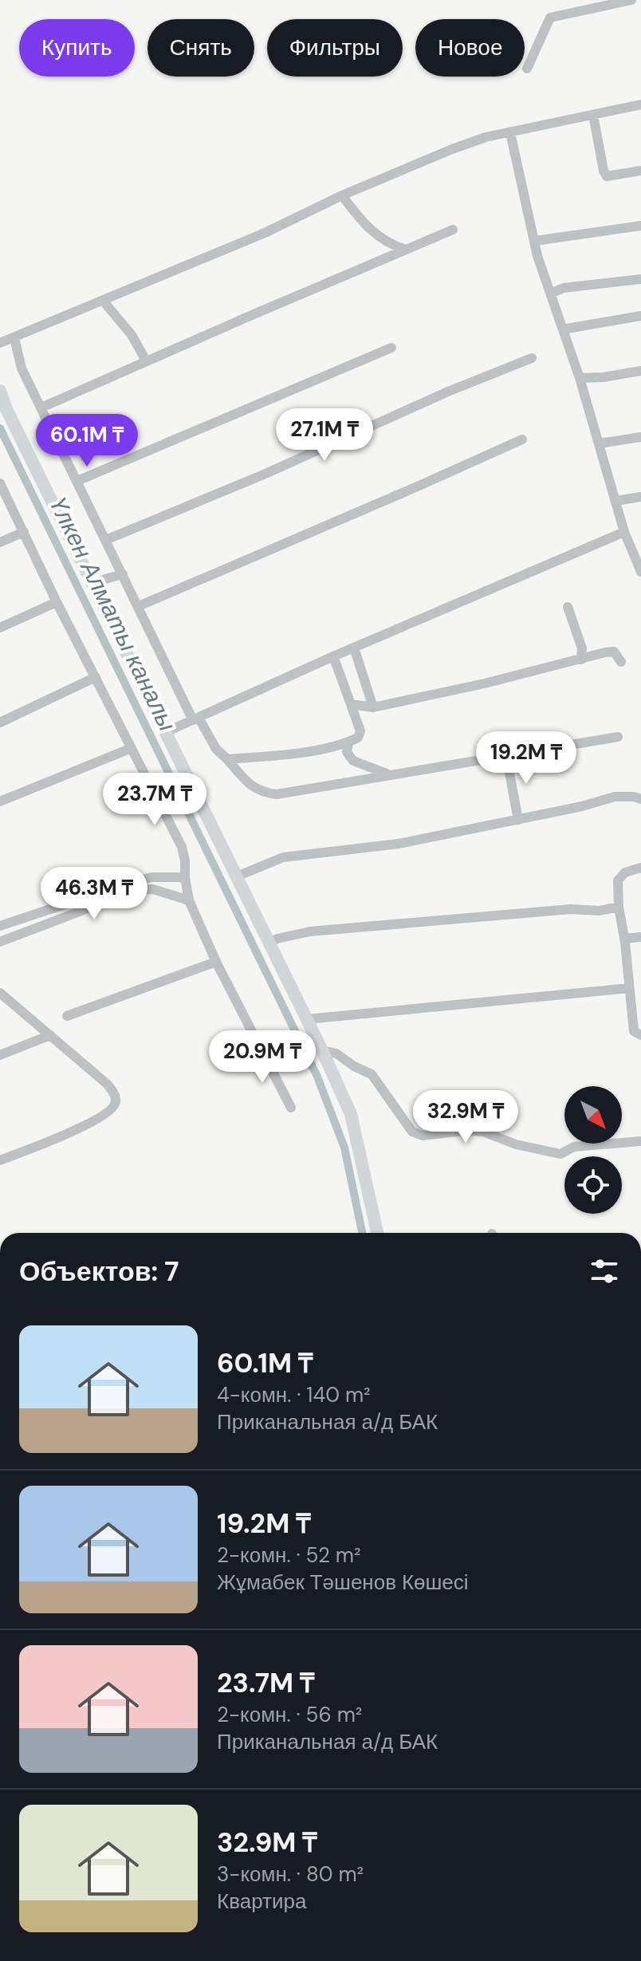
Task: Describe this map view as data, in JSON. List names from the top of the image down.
{
  "water": ["Үлкен Алматы каналы"],
  "north": "bottom right",
  "page": {
    "chip": [
      "Купить",
      "Снять",
      "Фильтры",
      "Новое"
    ],
    "price": [
      "27.1M ₸",
      "60.1M ₸",
      "19.2M ₸",
      "23.7M ₸",
      "46.3M ₸",
      "20.9M ₸",
      "32.9M ₸"
    ],
    "heading": "Объектов: 7",
    "list": [
      {
        "name": "60.1M ₸",
        "note": "4-комн. · 140 m² · Приканальная а/д БАК"
      },
      {
        "name": "19.2M ₸",
        "note": "2-комн. · 52 m² · Жұмабек Тәшенов Көшесі"
      },
      {
        "name": "23.7M ₸",
        "note": "2-комн. · 56 m² · Приканальная а/д БАК"
      },
      {
        "name": "32.9M ₸",
        "note": "3-комн. · 80 m² · Квартира"
      }
    ]
  }
}
